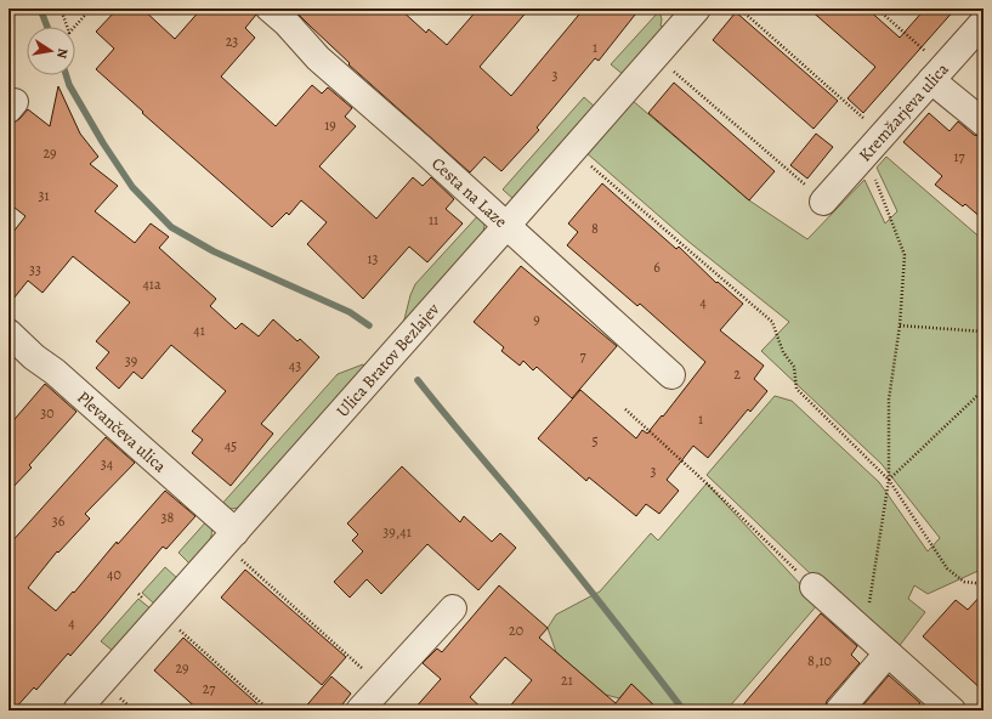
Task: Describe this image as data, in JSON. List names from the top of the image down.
{
  "streets": {
    "street": [
      "Kremžarjeva ulica",
      "Cesta na Laze",
      "Ulica Bratov Bezlajev",
      "Plevančeva ulica"
    ]
  },
  "crossings": [
    ["Cesta na Laze", "Ulica Bratov Bezlajev"],
    ["Ulica Bratov Bezlajev", "Plevančeva ulica"]
  ],
  "house_numbers": [
    "23",
    "1",
    "3",
    "19",
    "29",
    "17",
    "31",
    "11",
    "8",
    "13",
    "6",
    "33",
    "41a",
    "4",
    "9",
    "41",
    "7",
    "39",
    "43",
    "2",
    "30",
    "1",
    "5",
    "45",
    "34",
    "3",
    "38",
    "36",
    "39,41",
    "40",
    "4",
    "20",
    "8,10",
    "29",
    "21",
    "27"
  ],
  "north": "right"
}
